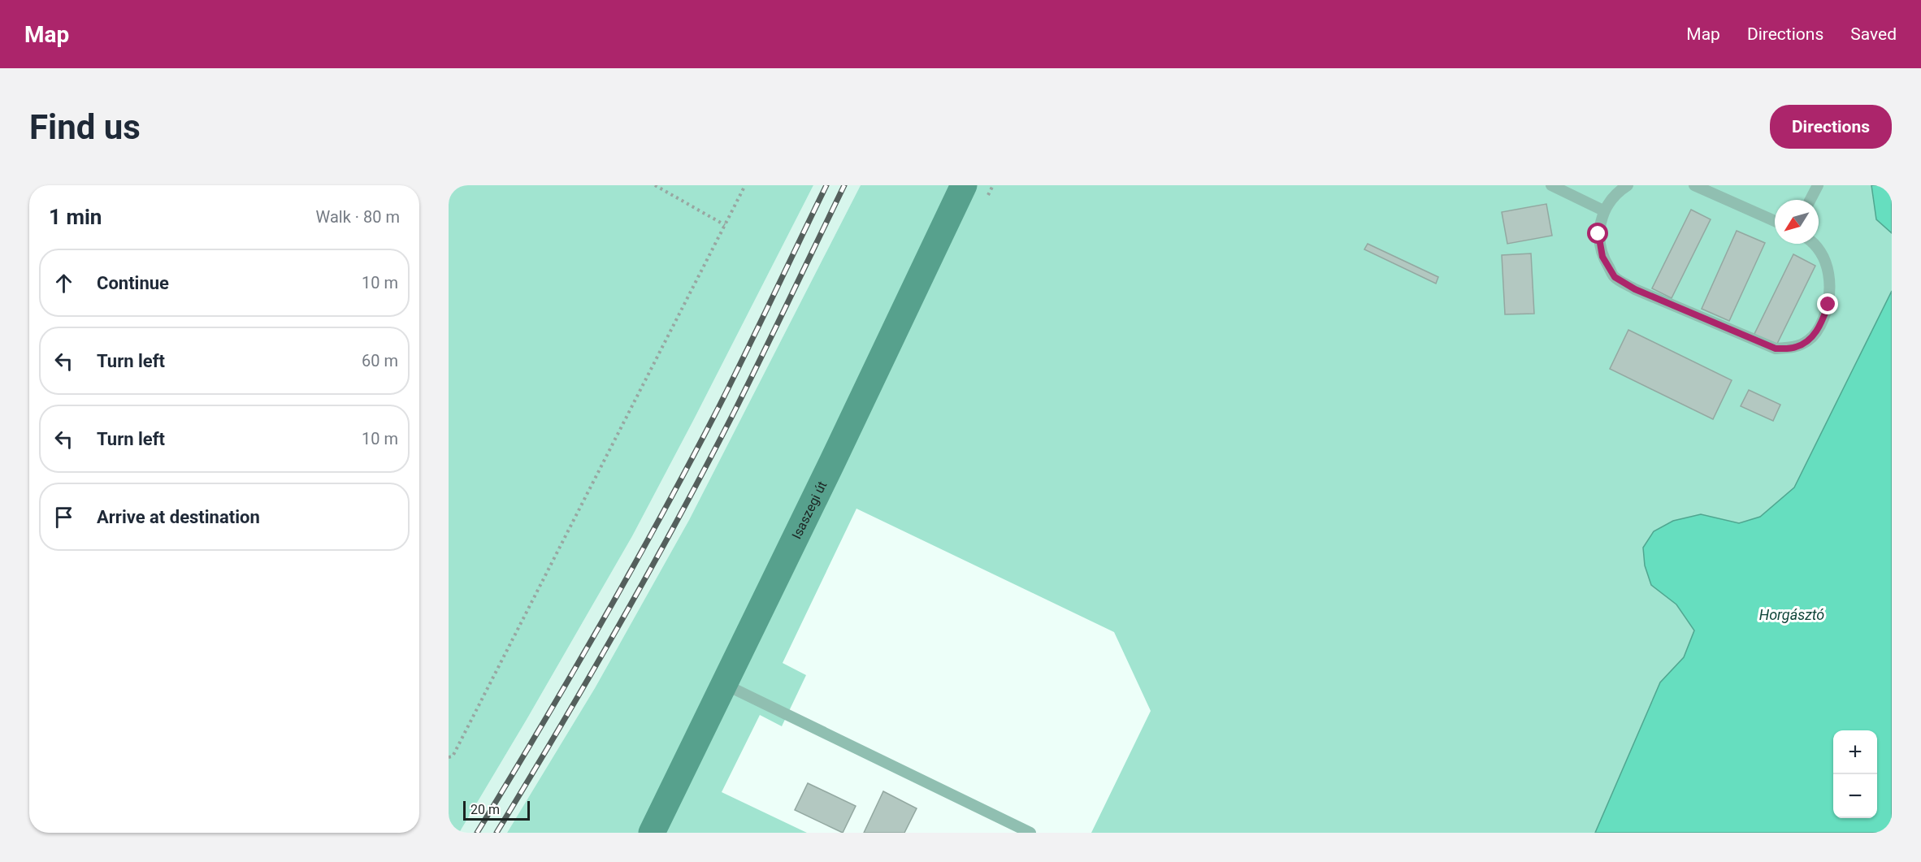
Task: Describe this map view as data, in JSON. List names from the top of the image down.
{
  "streets": {
    "main road": ["Isaszegi út"]
  },
  "water": ["Horgásztó"],
  "scale_bar": "20 m",
  "north": "bottom left",
  "page": {
    "header": "Map",
    "nav": ["Map", "Directions", "Saved"],
    "buttons": "Directions",
    "title": "Find us",
    "heading": ["1 min", "Walk · 80 m"],
    "list": [
      ["Continue", "10 m"],
      ["Turn left", "60 m"],
      ["Turn left", "10 m"],
      "Arrive at destination"
    ],
    "map_buttons": ["+", "−"],
    "scale": "20 m"
  }
}
